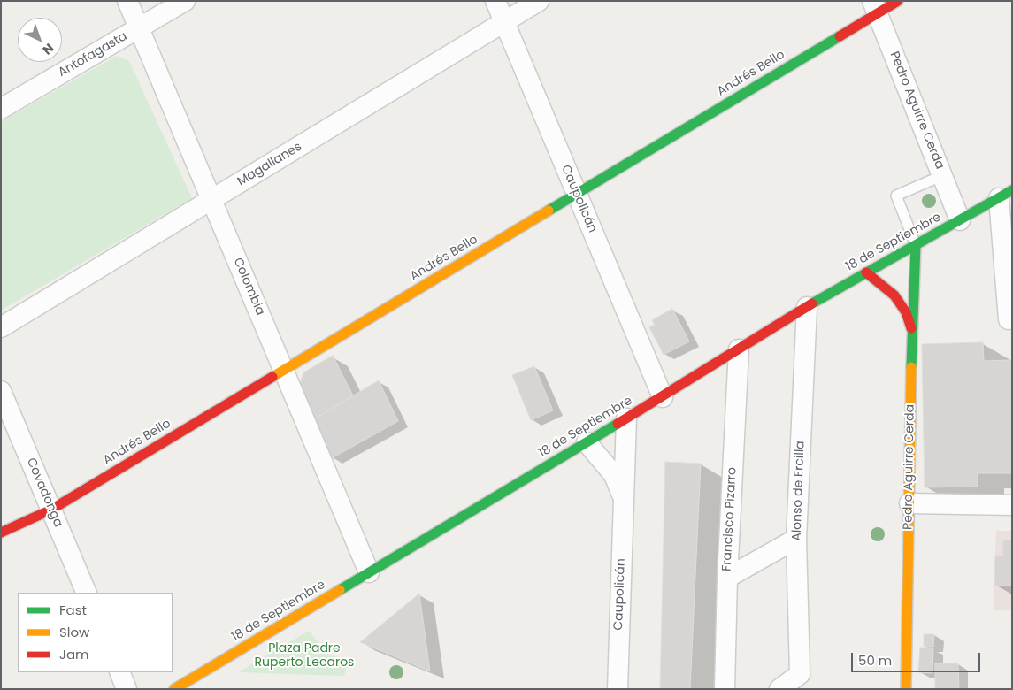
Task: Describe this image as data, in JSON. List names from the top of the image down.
{
  "streets": {
    "main road": ["Andrés Bello", "Pedro Aguirre Cerda", "18 de Septiembre"],
    "street": [
      "Antofagasta",
      "Magallanes",
      "Caupolicán",
      "Colombia",
      "Alonso de Ercilla",
      "Covadonga",
      "Francisco Pizarro"
    ]
  },
  "crossings": [
    ["Antofagasta", "Colombia"],
    ["Andrés Bello", "Pedro Aguirre Cerda"],
    ["Andrés Bello", "Caupolicán"],
    ["Andrés Bello", "Colombia"],
    ["Andrés Bello", "Covadonga"],
    ["Pedro Aguirre Cerda", "18 de Septiembre"],
    ["Magallanes", "Caupolicán"],
    ["Magallanes", "Colombia"],
    ["Caupolicán", "18 de Septiembre"],
    ["18 de Septiembre", "Colombia"],
    ["18 de Septiembre", "Alonso de Ercilla"],
    ["18 de Septiembre", "Francisco Pizarro"]
  ],
  "parks": ["Plaza Padre Ruperto Lecaros"],
  "legend": ["Fast", "Slow", "Jam"],
  "scale_bar": "50 m",
  "north": "bottom right"
}
